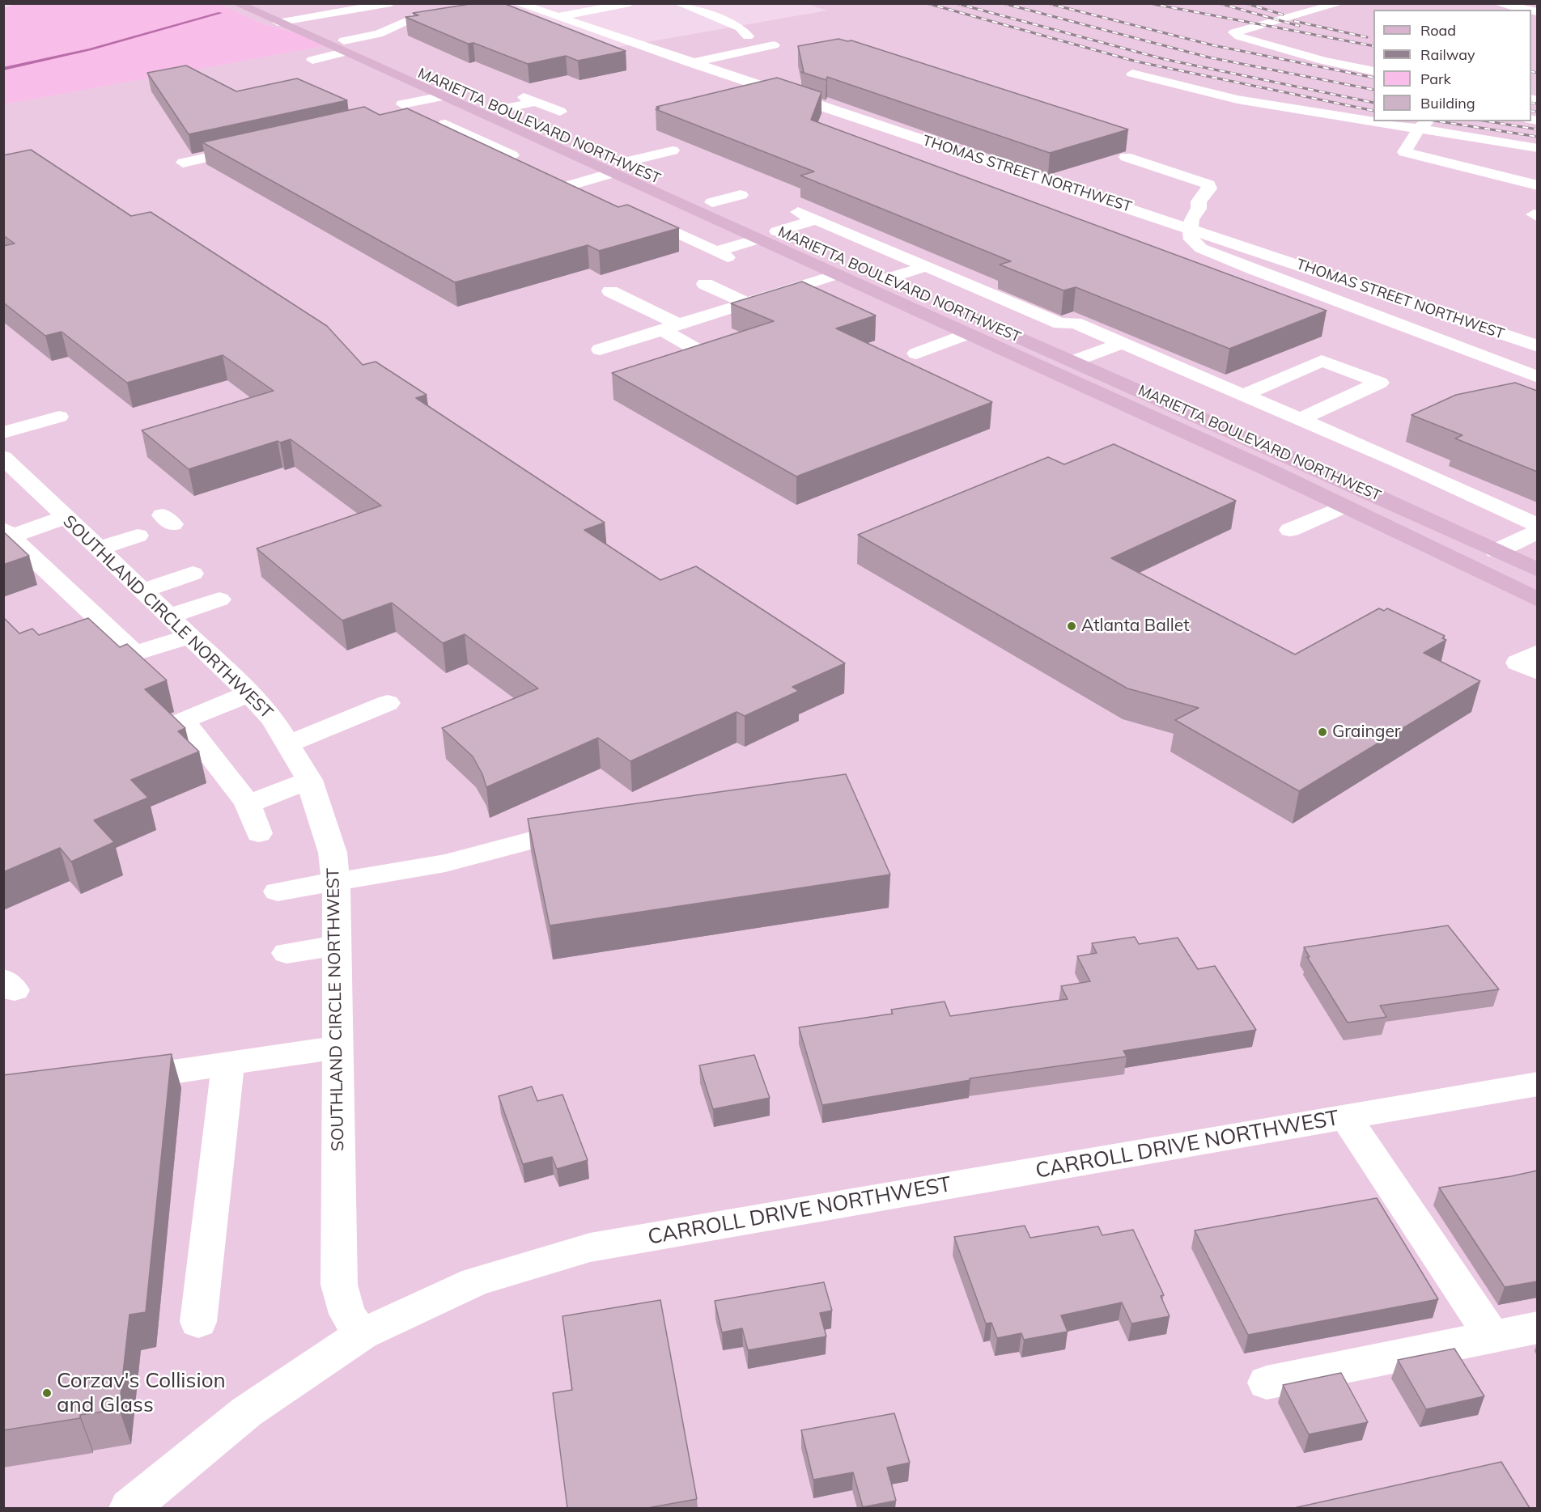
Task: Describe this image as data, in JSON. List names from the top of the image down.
{
  "streets": {
    "main road": ["MARIETTA BOULEVARD NORTHWEST"],
    "street": ["THOMAS STREET NORTHWEST", "SOUTHLAND CIRCLE NORTHWEST", "CARROLL DRIVE NORTHWEST"]
  },
  "crossings": [
    ["SOUTHLAND CIRCLE NORTHWEST", "CARROLL DRIVE NORTHWEST"]
  ],
  "places": ["Atlanta Ballet", "Grainger", "Corzav's Collision and Glass"],
  "legend": [
    "Road",
    "Railway",
    "Park",
    "Building"
  ]
}
